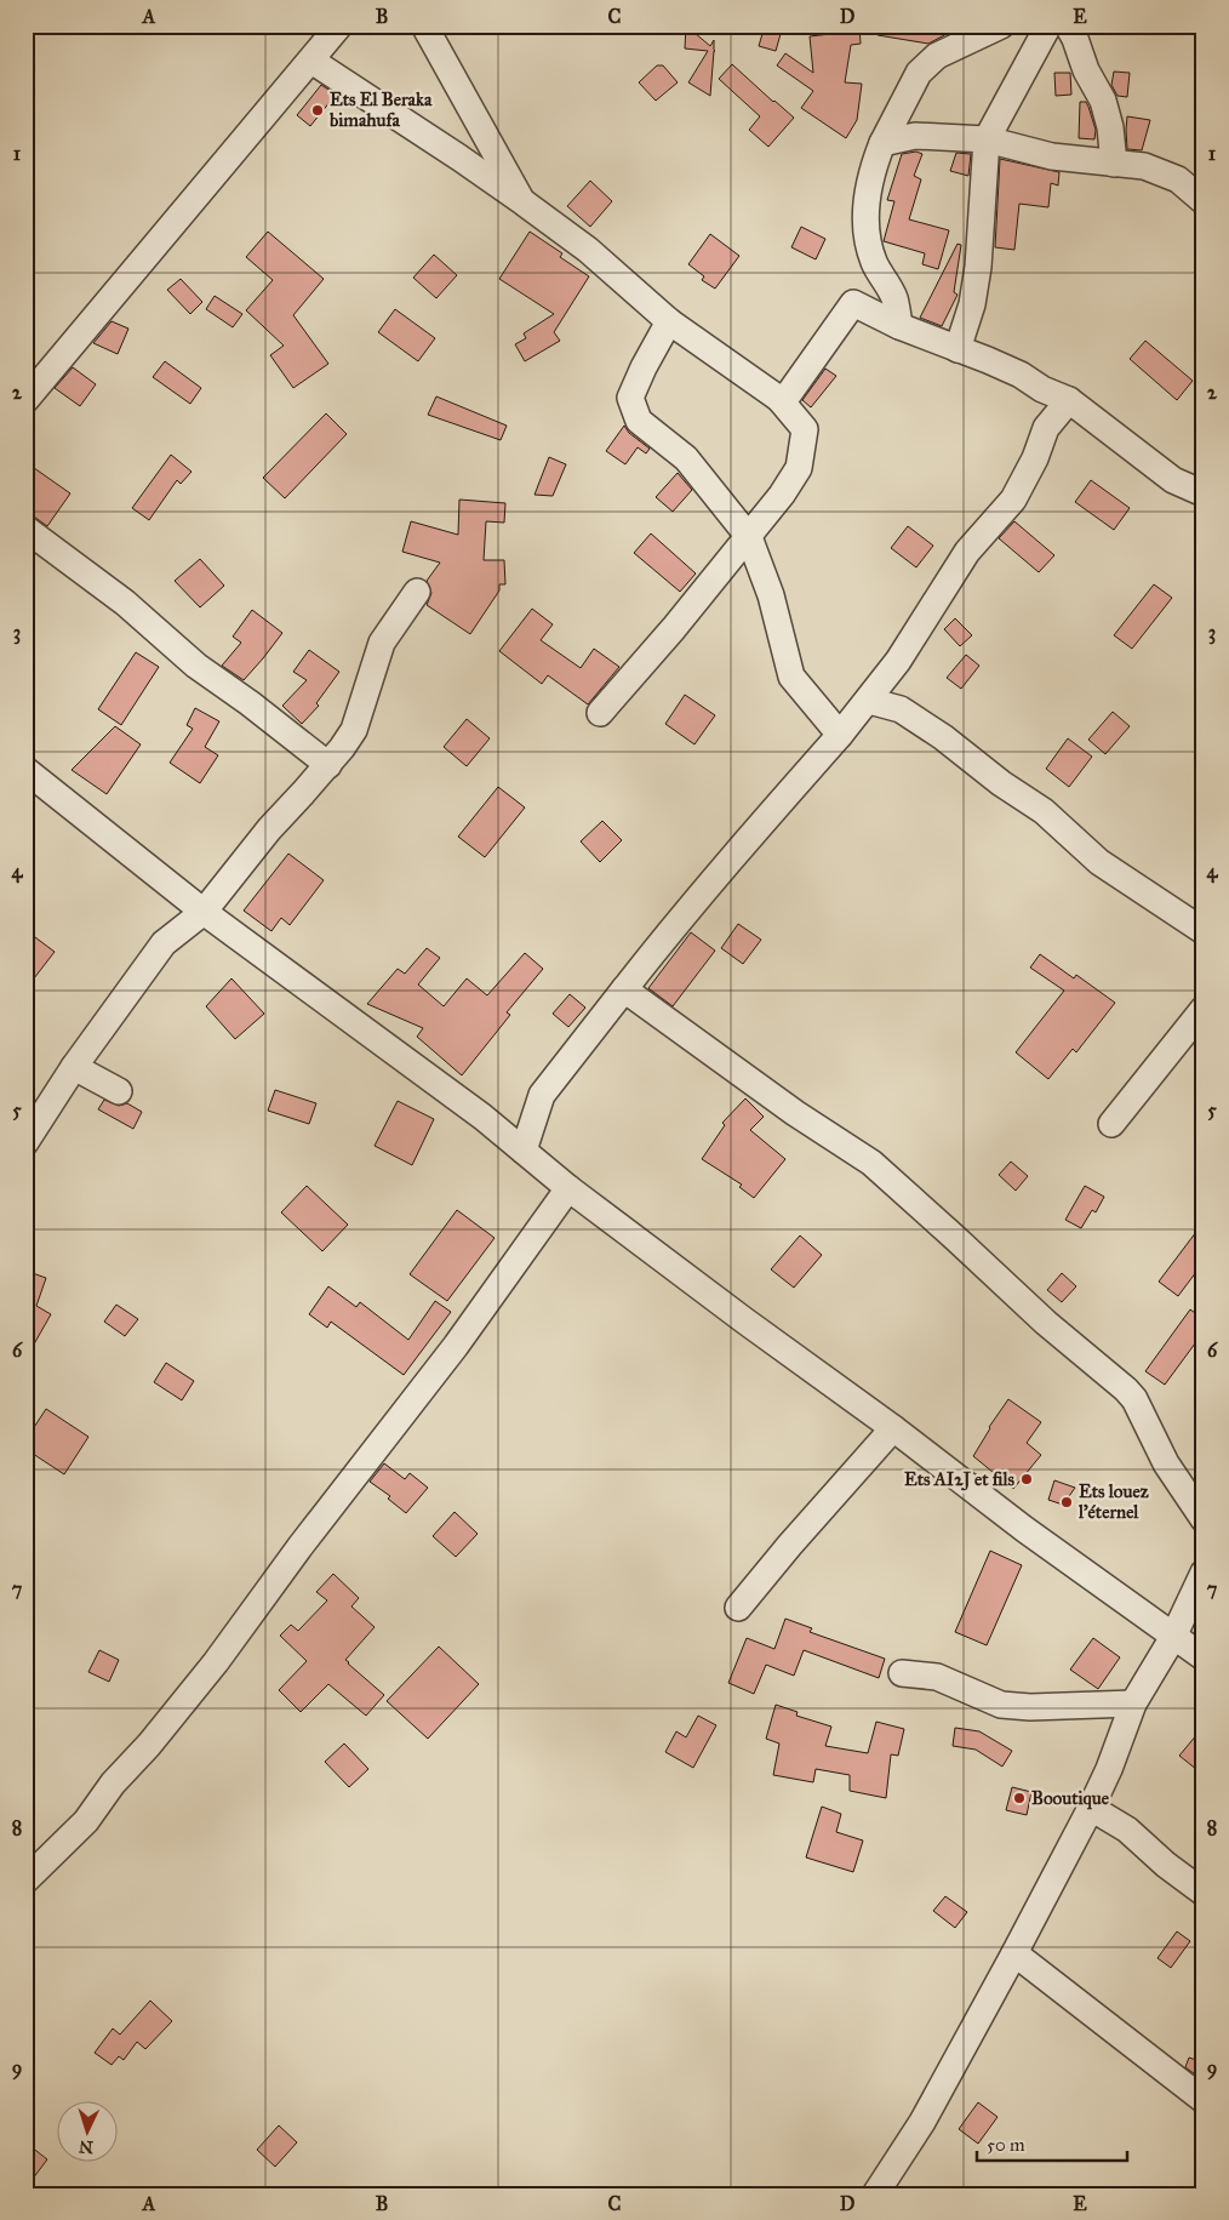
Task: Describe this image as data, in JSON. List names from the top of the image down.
{
  "places": [
    "Ets El Beraka bimahufa",
    "Ets AI2J et fils",
    "Ets louez l'éternel",
    "Booutique"
  ],
  "scale_bar": "50 m",
  "north": "bottom",
  "grid": {
    "columns": [
      "A",
      "B",
      "C",
      "D",
      "E"
    ],
    "rows": [
      "1",
      "2",
      "3",
      "4",
      "5",
      "6",
      "7",
      "8",
      "9"
    ]
  }
}
